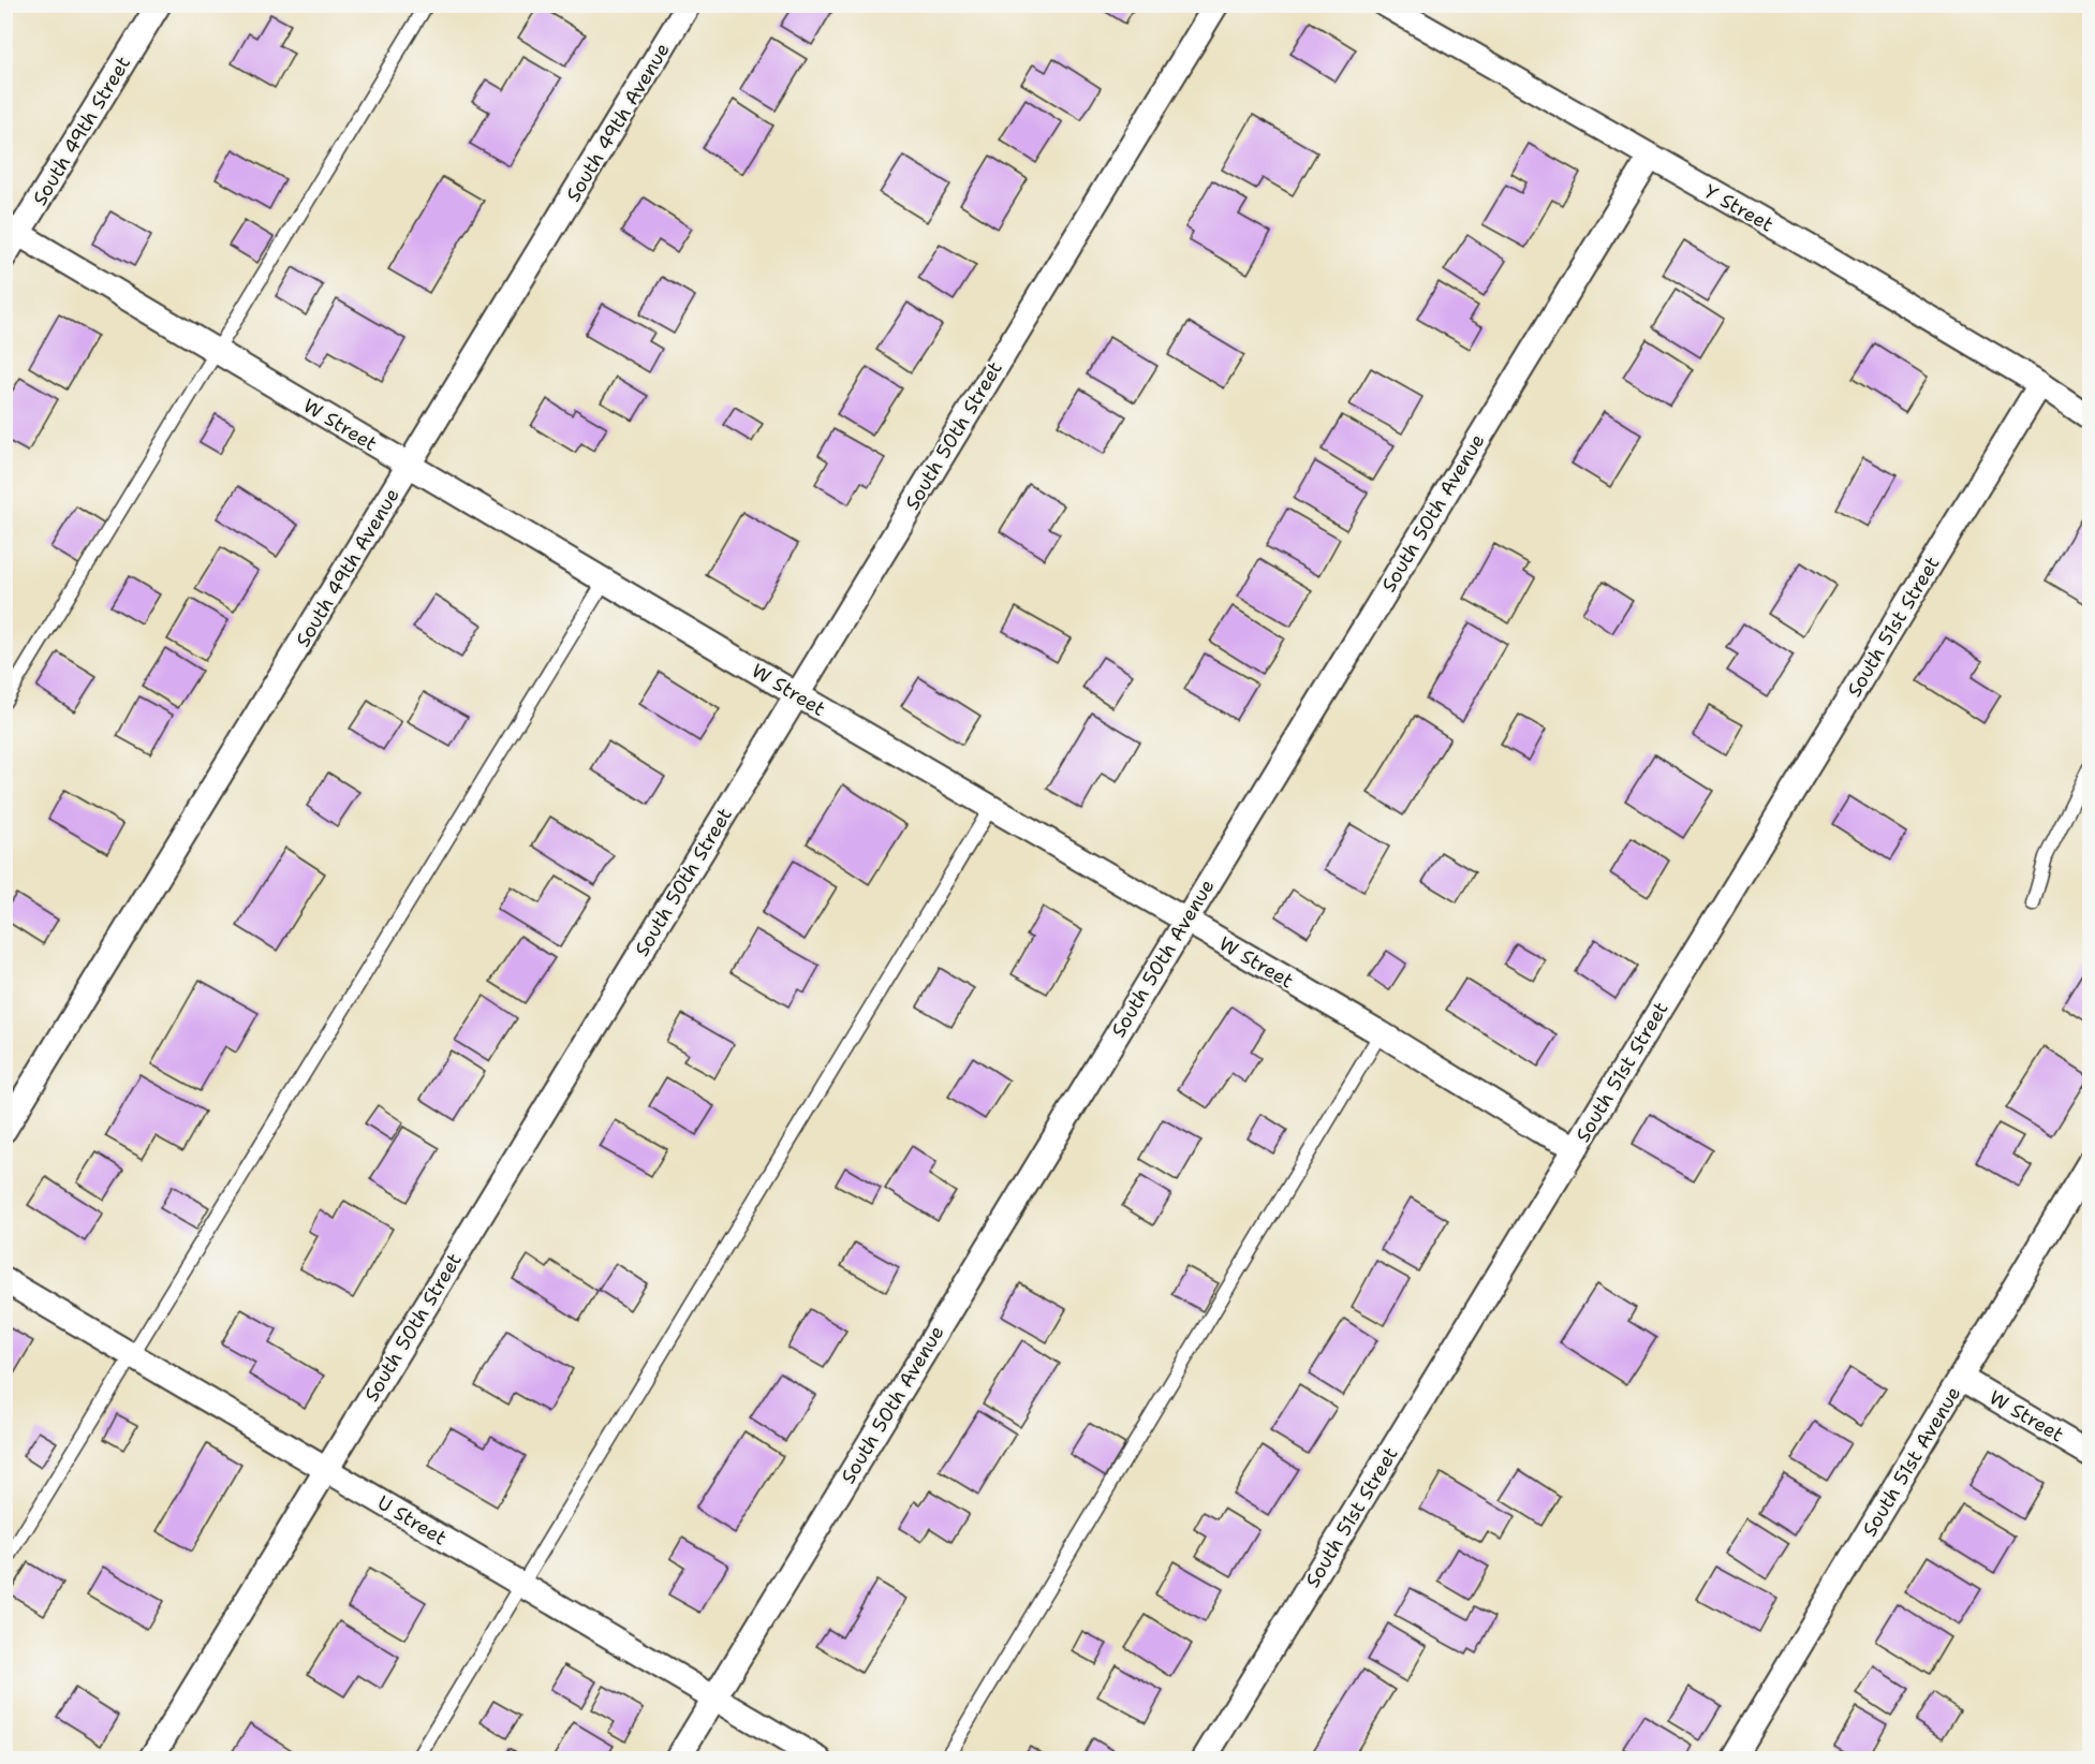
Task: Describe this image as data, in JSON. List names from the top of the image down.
{
  "streets": {
    "street": [
      "South 49th Avenue",
      "South 49th Street",
      "Y Street",
      "W Street",
      "South 50th Street",
      "South 50th Avenue",
      "South 51st Street",
      "South 51st Avenue",
      "U Street"
    ]
  },
  "crossings": [
    ["South 49th Avenue", "W Street"],
    ["South 49th Street", "W Street"],
    ["Y Street", "South 50th Avenue"],
    ["Y Street", "South 51st Street"],
    ["W Street", "South 50th Street"],
    ["W Street", "South 50th Avenue"],
    ["W Street", "South 51st Street"],
    ["W Street", "South 51st Avenue"],
    ["South 50th Street", "U Street"],
    ["South 50th Avenue", "U Street"]
  ]
}
